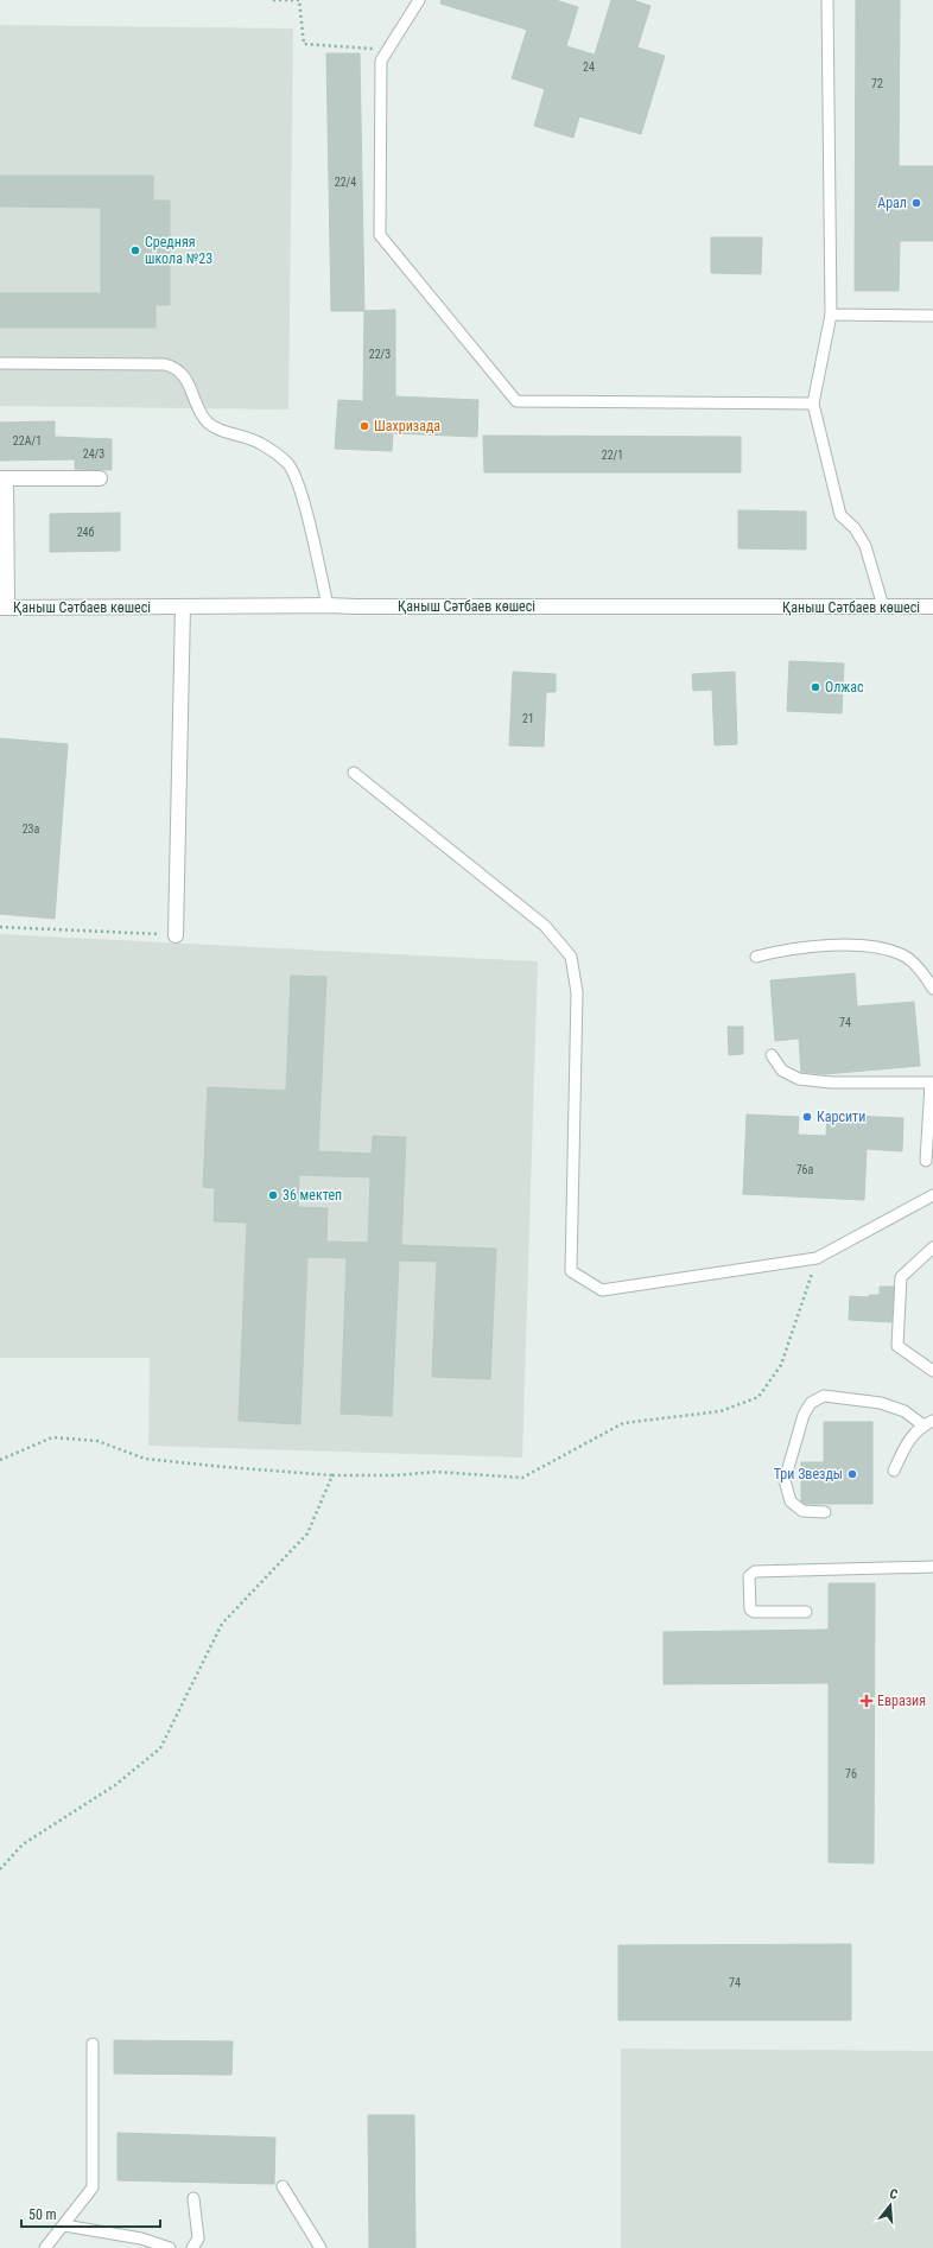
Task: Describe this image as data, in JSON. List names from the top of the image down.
{
  "streets": {
    "street": ["Қаныш Сәтбаев көшесі"]
  },
  "places": {
    "other": [
      "Арал",
      "Средняя школа №23",
      "Шахризада",
      "Олжас",
      "Карсити",
      "36 мектеп",
      "Три Звезды"
    ],
    "health": ["Евразия"]
  },
  "house_numbers": [
    "24",
    "72",
    "22/4",
    "22/3",
    "22А/1",
    "24/3",
    "22/1",
    "24б",
    "21",
    "23а",
    "74",
    "76а",
    "76",
    "74"
  ],
  "scale_bar": "50 m",
  "north": "top"
}
